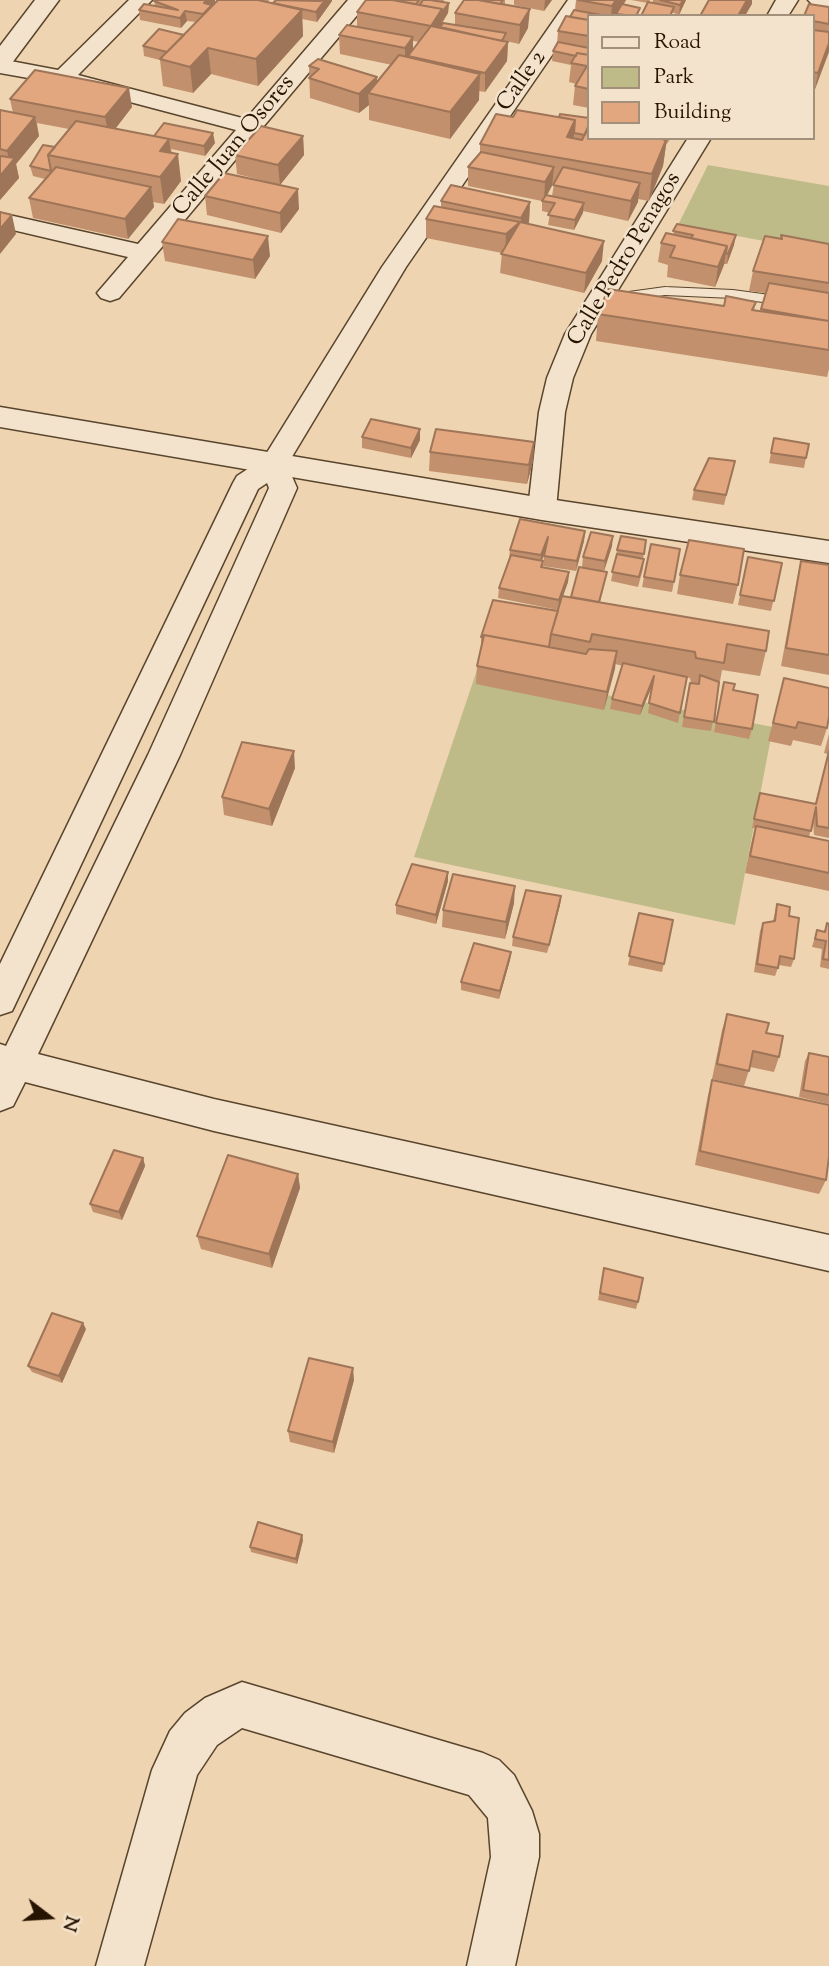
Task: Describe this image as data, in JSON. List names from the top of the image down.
{
  "streets": {
    "street": ["Calle 2", "Calle Juan Osores", "Calle Pedro Penagos"]
  },
  "legend": ["Road", "Park", "Building"],
  "north": "right"
}
